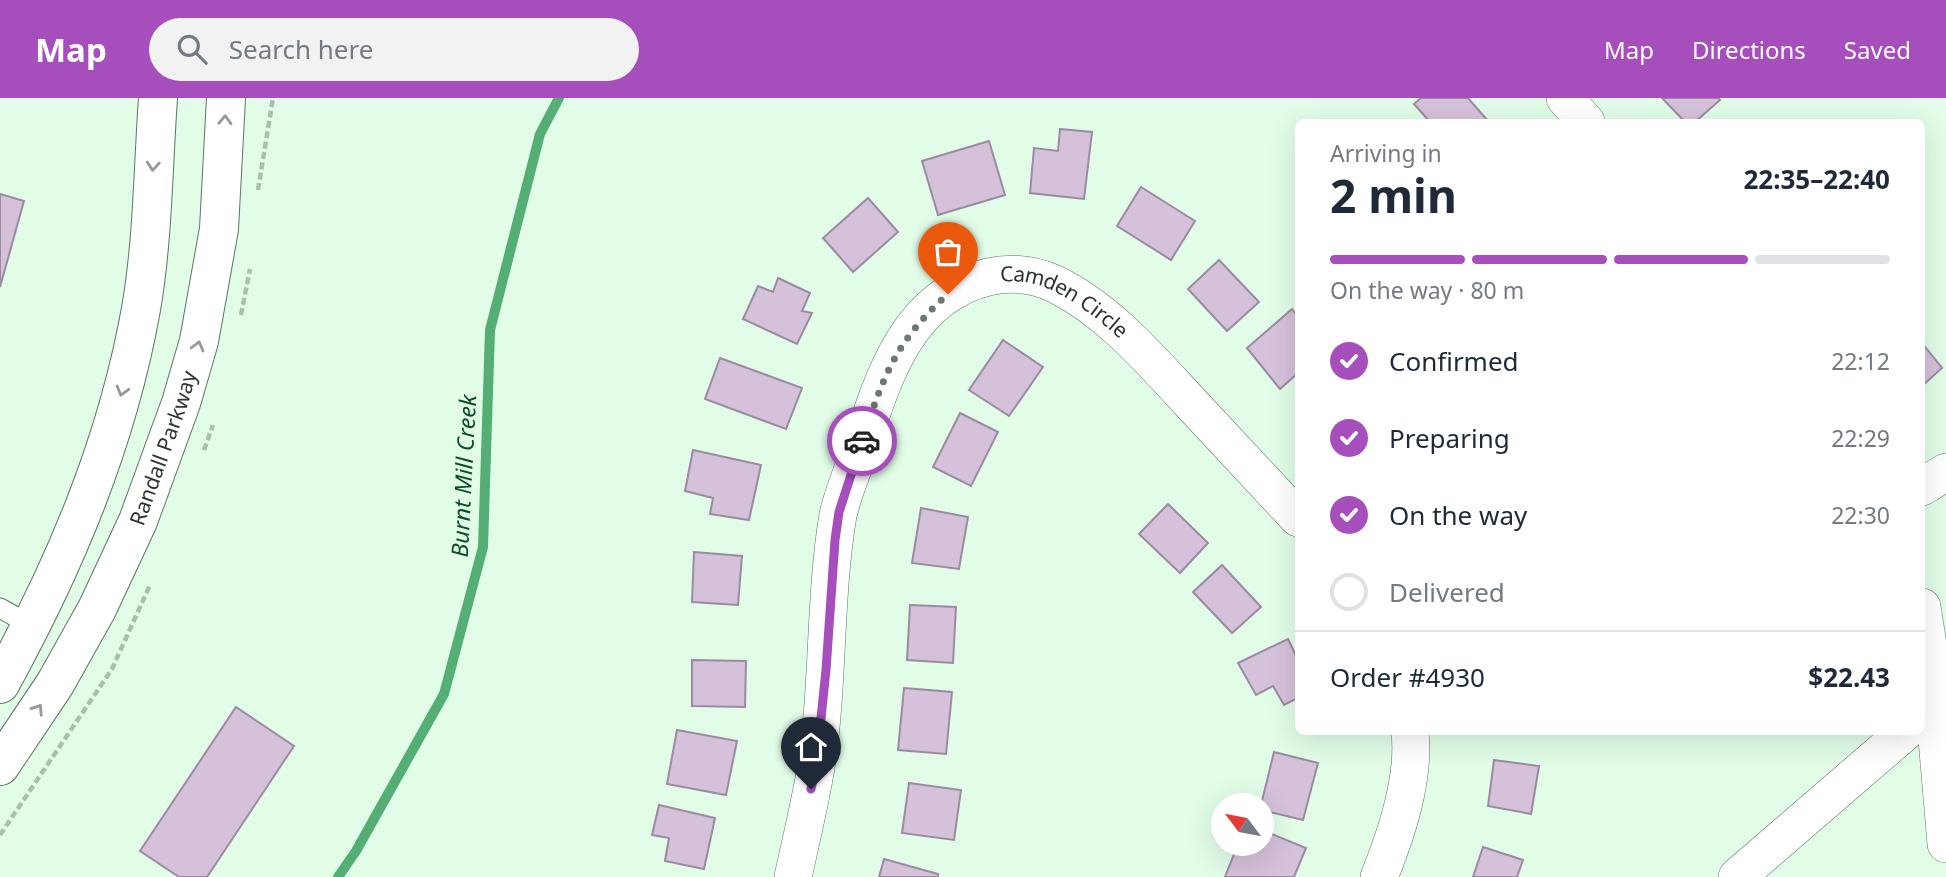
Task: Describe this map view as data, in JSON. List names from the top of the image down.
{
  "streets": {
    "main road": ["Randall Parkway"],
    "street": ["Camden Circle"]
  },
  "water": ["Burnt Mill Creek"],
  "north": "top left",
  "page": {
    "header": "Map",
    "search": "Search here",
    "nav": ["Map", "Directions", "Saved"],
    "heading": ["2 min", "Arriving in", "22:35–22:40"],
    "panel": ["Order #4930", "$22.43"],
    "bar": "On the way · 80 m",
    "list": [
      ["Confirmed", "22:12"],
      ["Preparing", "22:29"],
      ["On the way", "22:30"],
      "Delivered"
    ]
  }
}
